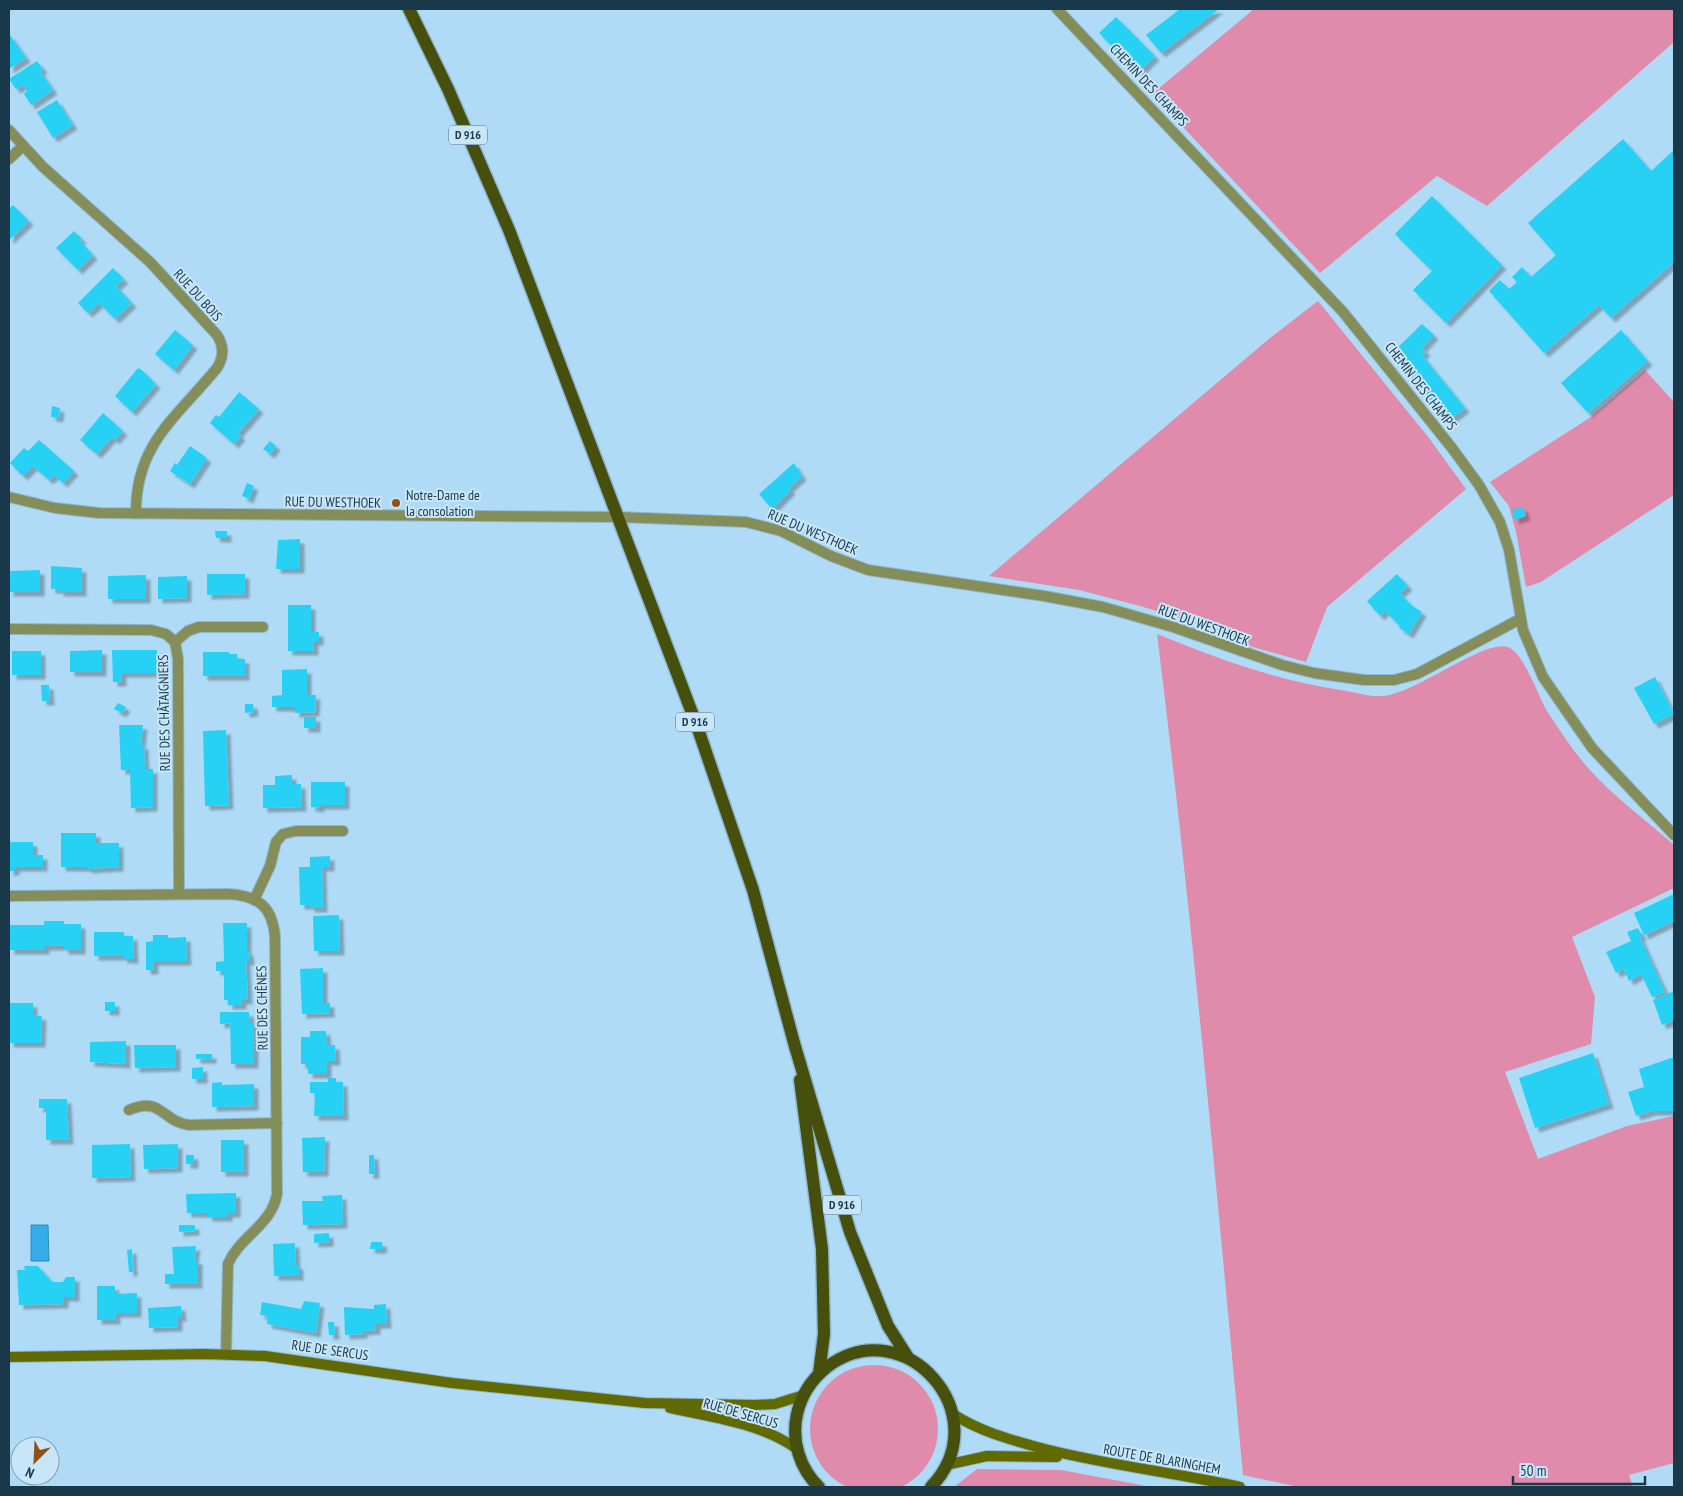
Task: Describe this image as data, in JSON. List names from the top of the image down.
{
  "streets": {
    "main road": ["D 916"],
    "street": [
      "CHEMIN DES CHAMPS",
      "RUE DU BOIS",
      "RUE DU WESTHOEK",
      "RUE DES CHÂTAIGNIERS",
      "RUE DES CHÊNES",
      "RUE DE SERCUS",
      "ROUTE DE BLARINGHEM"
    ]
  },
  "crossings": [
    ["CHEMIN DES CHAMPS", "RUE DU WESTHOEK"],
    ["D 916", "RUE DU WESTHOEK"],
    ["RUE DU BOIS", "RUE DU WESTHOEK"],
    ["RUE DES CHÊNES", "RUE DE SERCUS"]
  ],
  "places": ["Notre-Dame de la consolation"],
  "scale_bar": "50 m",
  "north": "bottom left"
}
